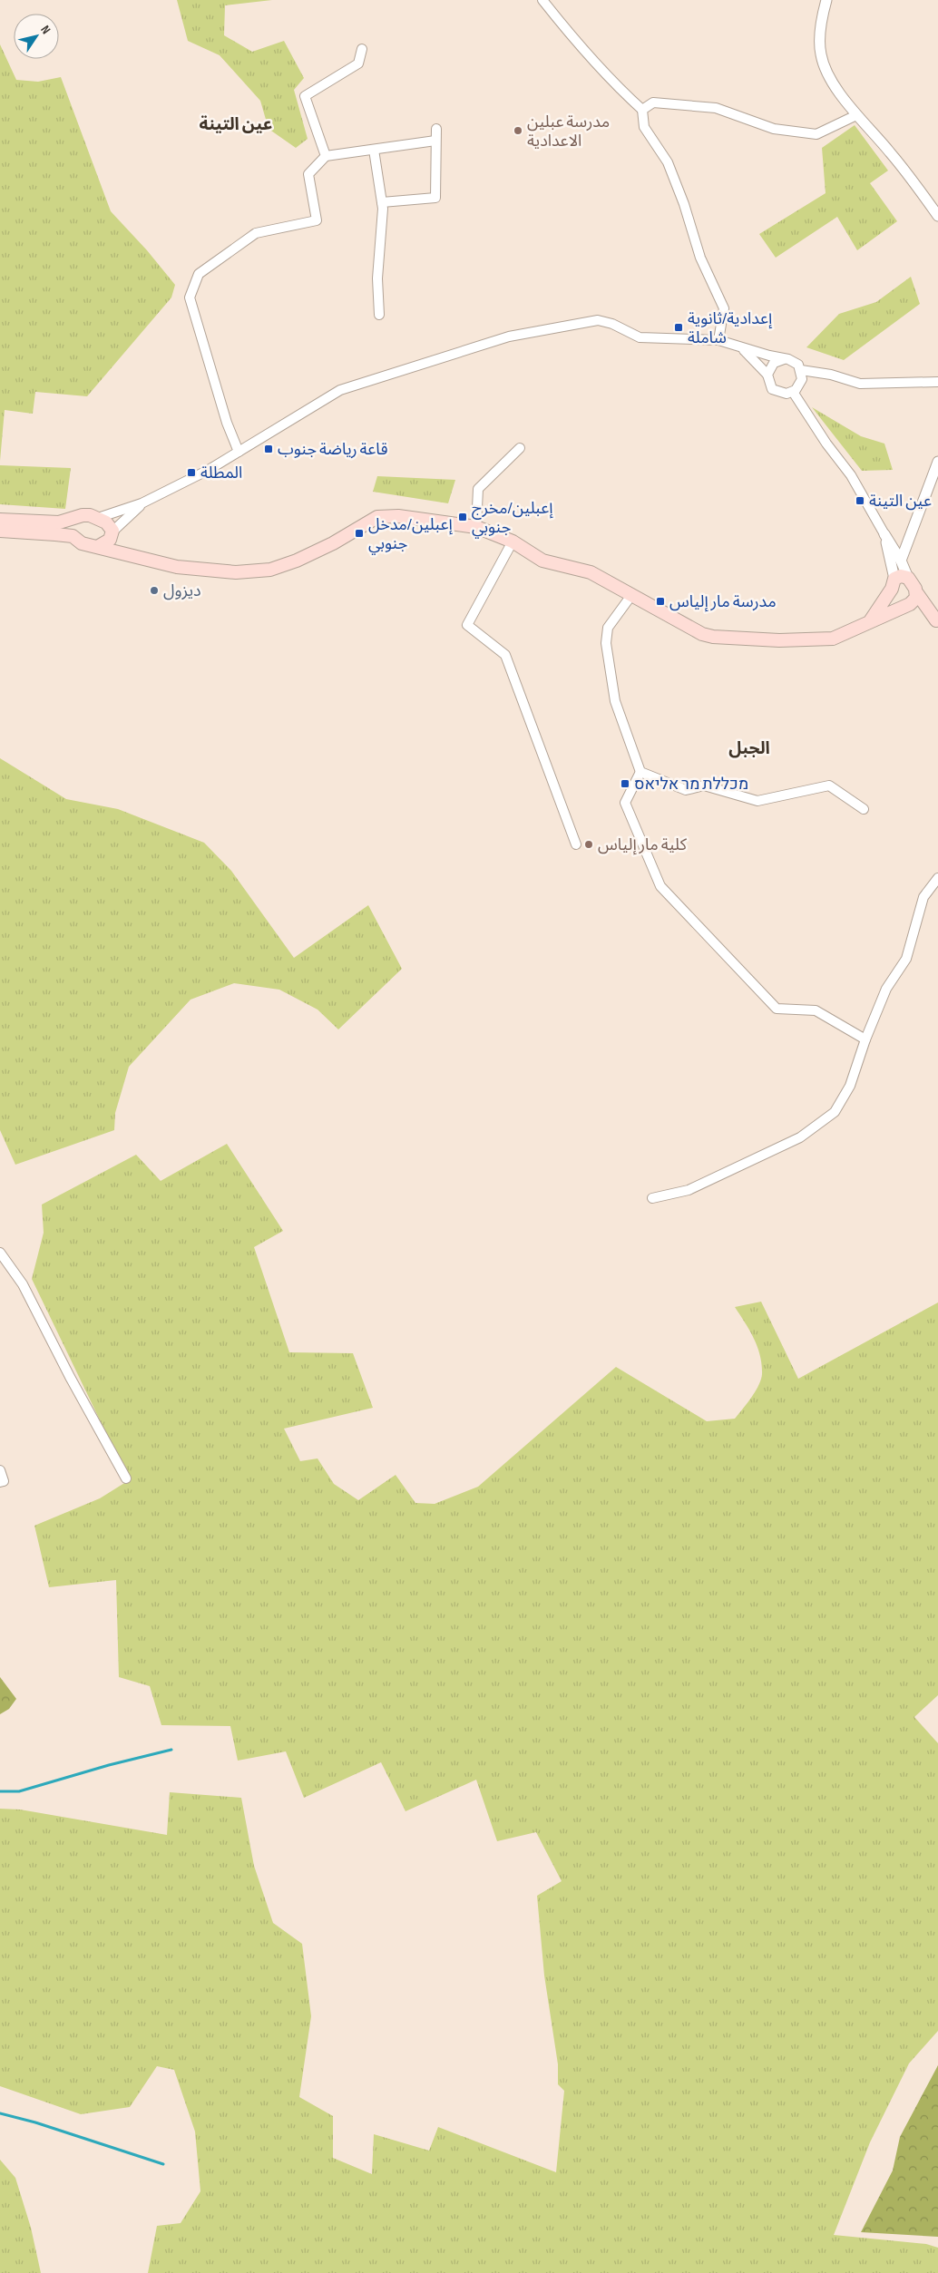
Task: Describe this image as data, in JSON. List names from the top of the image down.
{
  "districts": ["عين التينة", "الجبل"],
  "places": {
    "other": ["مدرسة عبلين الاعدادية", "ديزول", "كلية مار إلياس"],
    "transit": [
      "إعدادية/ثانوية شاملة",
      "قاعة رياضة جنوب",
      "المطلة",
      "عين التينة",
      "إعبلين/مخرج جنوبي",
      "إعبلين/مدخل جنوبي",
      "مدرسة مار إلياس",
      "מכללת מר אליאס"
    ]
  },
  "north": "top right"
}
